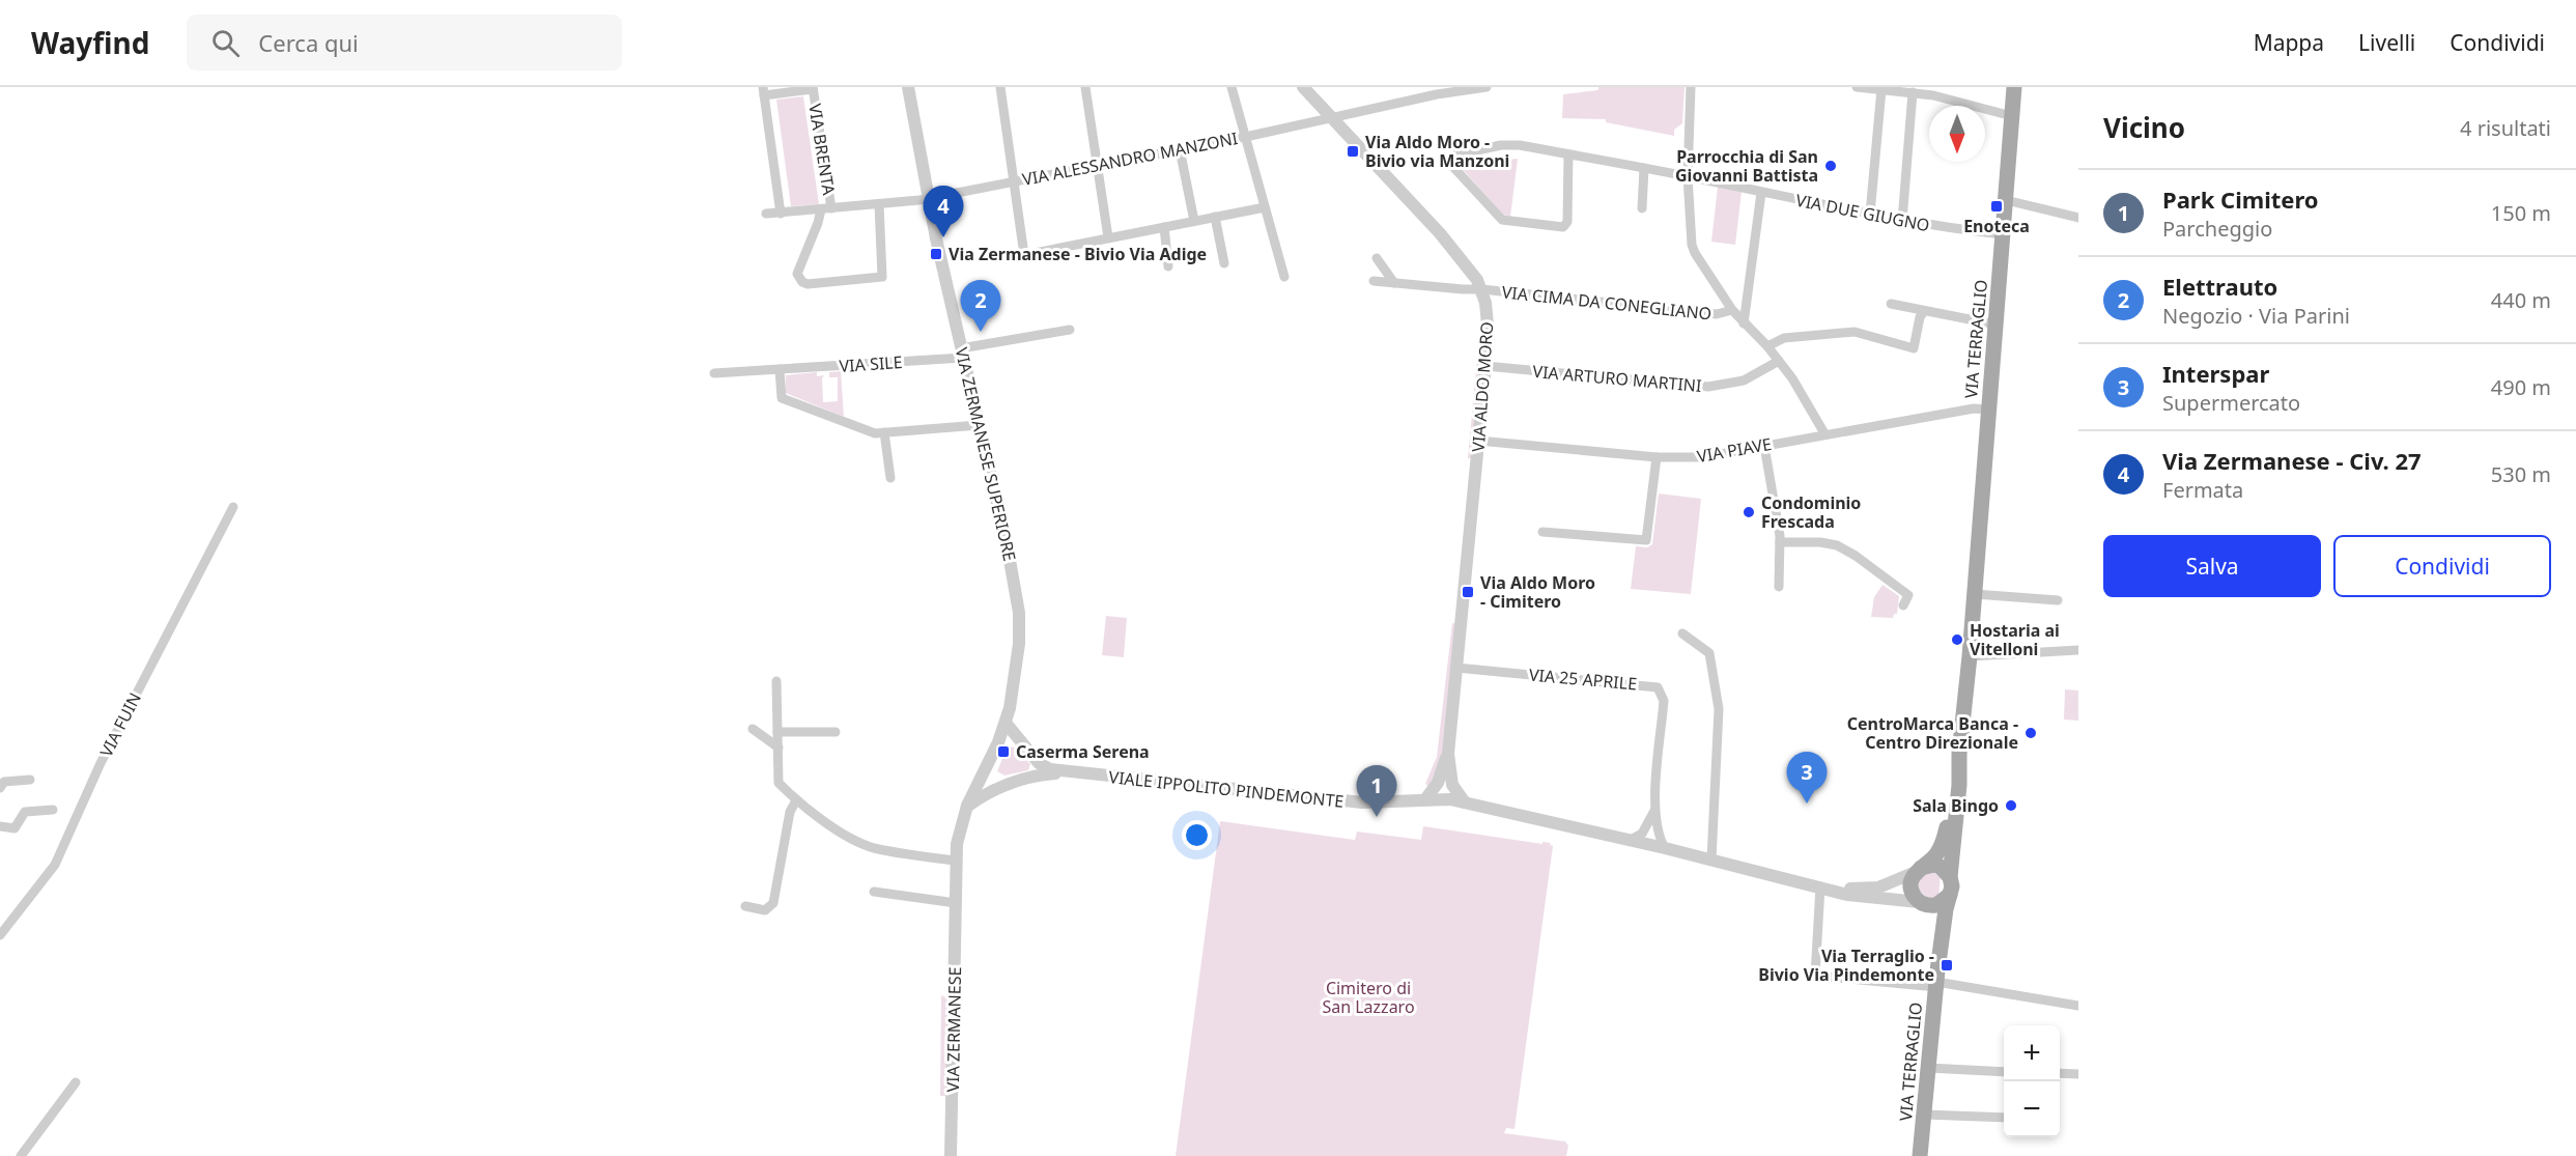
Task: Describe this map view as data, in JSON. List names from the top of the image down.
{
  "streets": {
    "main road": ["VIA TERRAGLIO"],
    "street": [
      "VIA BRENTA",
      "VIA ALESSANDRO MANZONI",
      "VIA DUE GIUGNO",
      "VIA CIMA DA CONEGLIANO",
      "VIA SILE",
      "VIA ARTURO MARTINI",
      "VIA ALDO MORO",
      "VIA PIAVE",
      "VIA ZERMANESE SUPERIORE",
      "VIA 25 APRILE",
      "VIA FUIN",
      "VIALE IPPOLITO PINDEMONTE",
      "VIA ZERMANESE"
    ]
  },
  "crossings": [
    ["VIA BRENTA", "VIA ALESSANDRO MANZONI"],
    ["VIA ALESSANDRO MANZONI", "VIA ALDO MORO"],
    ["VIA ALESSANDRO MANZONI", "VIA ZERMANESE SUPERIORE"],
    ["VIA DUE GIUGNO", "VIA TERRAGLIO"],
    ["VIA CIMA DA CONEGLIANO", "VIA ALDO MORO"],
    ["VIA TERRAGLIO", "VIA PIAVE"],
    ["VIA TERRAGLIO", "VIALE IPPOLITO PINDEMONTE"],
    ["VIA SILE", "VIA ZERMANESE SUPERIORE"],
    ["VIA ARTURO MARTINI", "VIA ALDO MORO"],
    ["VIA ALDO MORO", "VIA PIAVE"],
    ["VIA ALDO MORO", "VIA 25 APRILE"],
    ["VIA ZERMANESE SUPERIORE", "VIA ZERMANESE"],
    ["VIA 25 APRILE", "VIALE IPPOLITO PINDEMONTE"],
    ["VIALE IPPOLITO PINDEMONTE", "VIA ZERMANESE"]
  ],
  "parks": ["Cimitero di San Lazzaro"],
  "places": {
    "transit": [
      "Via Aldo Moro - Bivio via Manzoni",
      "Enoteca",
      "Via Zermanese - Bivio Via Adige",
      "Via Aldo Moro - Cimitero",
      "Caserma Serena",
      "Via Terraglio - Bivio Via Pindemonte"
    ],
    "other": [
      "Parrocchia di San Giovanni Battista",
      "Condominio Frescada",
      "Hostaria ai Vitelloni",
      "CentroMarca Banca - Centro Direzionale",
      "Sala Bingo"
    ]
  },
  "north": "bottom",
  "page": {
    "header": "Wayfind",
    "search": "Cerca qui",
    "nav": ["Mappa", "Livelli", "Condividi"],
    "heading": ["Vicino", "4 risultati"],
    "list": [
      {
        "mark": "1",
        "name": "Park Cimitero",
        "note": "Parcheggio",
        "value": "150 m"
      },
      {
        "mark": "2",
        "name": "Elettrauto",
        "note": "Negozio · Via Parini",
        "value": "440 m"
      },
      {
        "mark": "3",
        "name": "Interspar",
        "note": "Supermercato",
        "value": "490 m"
      },
      {
        "mark": "4",
        "name": "Via Zermanese - Civ. 27",
        "note": "Fermata",
        "value": "530 m"
      }
    ],
    "pins": [
      "4",
      "2",
      "3",
      "1"
    ],
    "buttons": ["Salva", "Condividi"],
    "map_buttons": ["+", "−"]
  }
}
